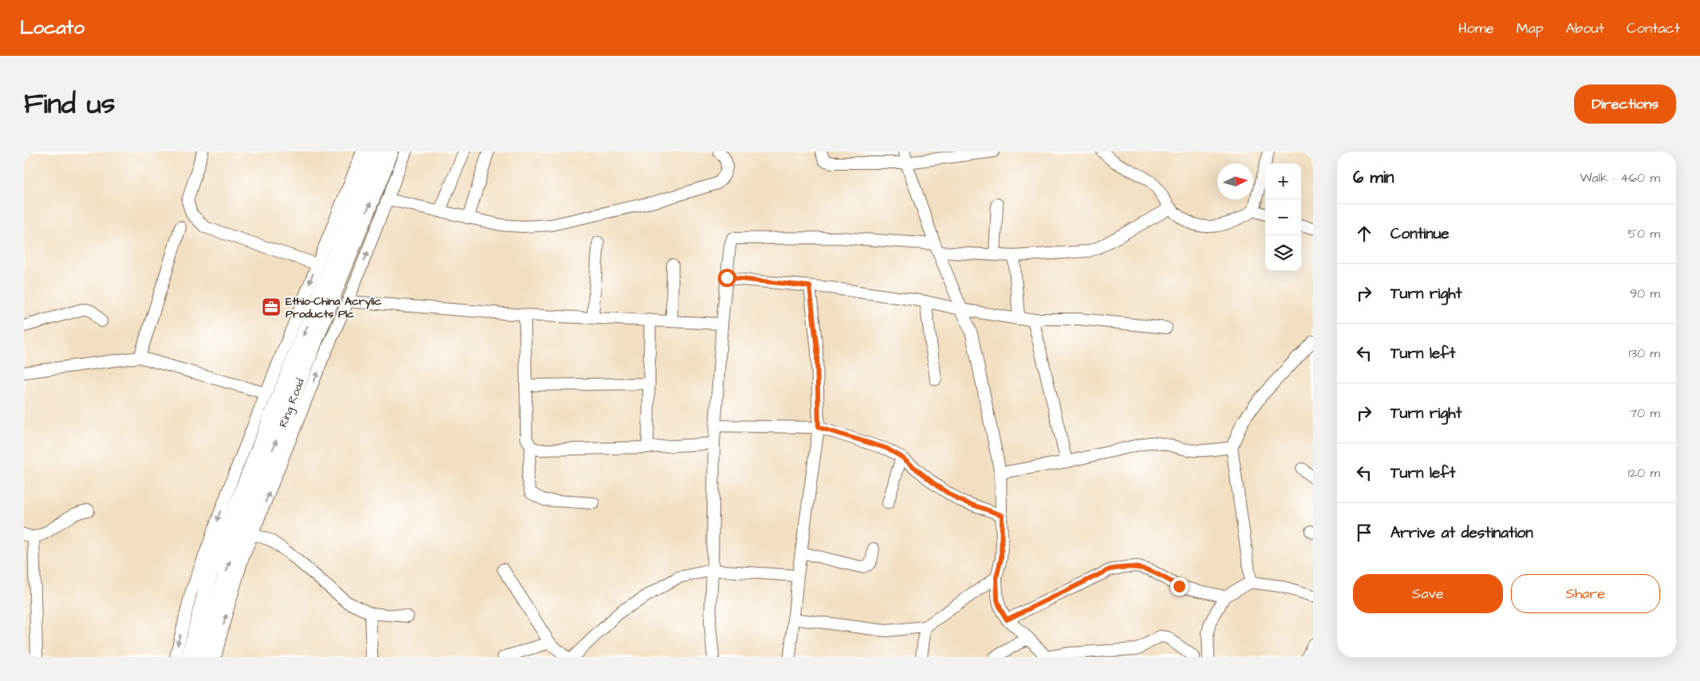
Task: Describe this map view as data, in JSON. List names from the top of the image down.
{
  "streets": {
    "highway": ["Ring Road"]
  },
  "places": {
    "office": ["Ethio-China Acrylic Products Plc"]
  },
  "north": "right",
  "page": {
    "header": "Locato",
    "nav": [
      "Home",
      "Map",
      "About",
      "Contact"
    ],
    "title": "Find us",
    "buttons": [
      "Directions",
      ["Save", "Share"]
    ],
    "heading": ["6 min", "Walk · 460 m"],
    "map_buttons": ["+", "−"],
    "list": [
      ["Continue", "50 m"],
      ["Turn right", "90 m"],
      ["Turn left", "130 m"],
      ["Turn right", "70 m"],
      ["Turn left", "120 m"],
      "Arrive at destination"
    ]
  }
}
